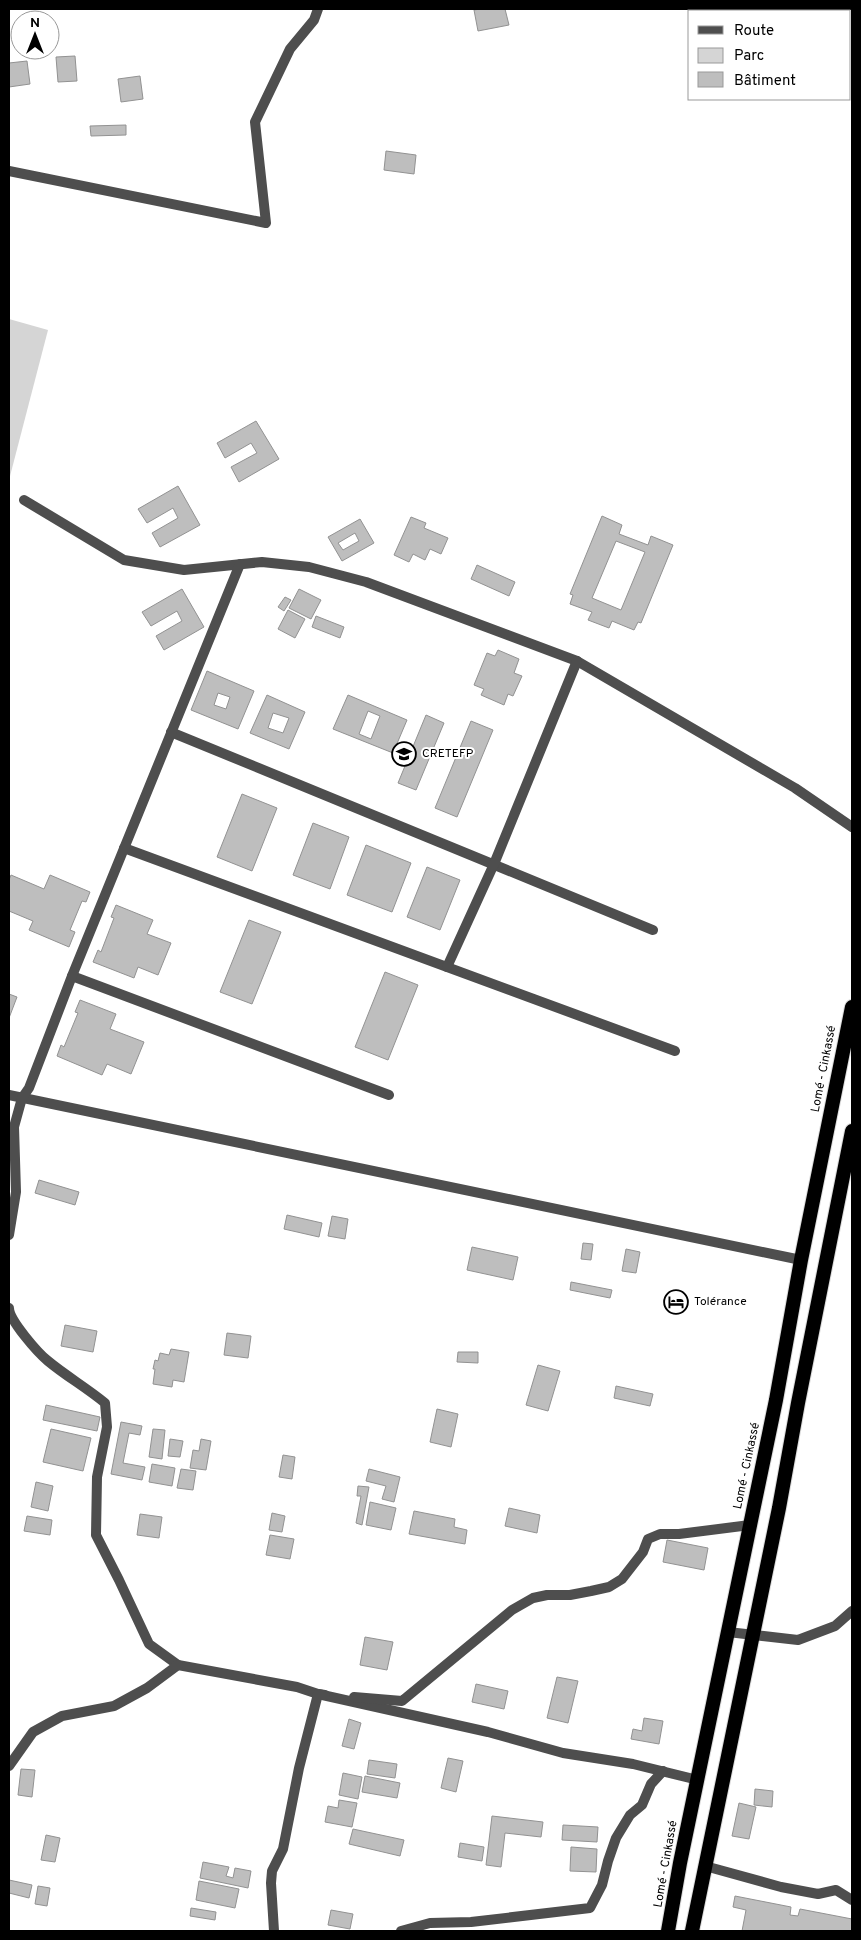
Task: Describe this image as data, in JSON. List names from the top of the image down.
{
  "streets": {
    "highway": ["Lomé - Cinkassé"]
  },
  "places": {
    "school or university": ["CRETEFP"],
    "hotel": ["Tolérance"]
  },
  "legend": ["Route", "Parc", "Bâtiment"],
  "north": "top"
}
